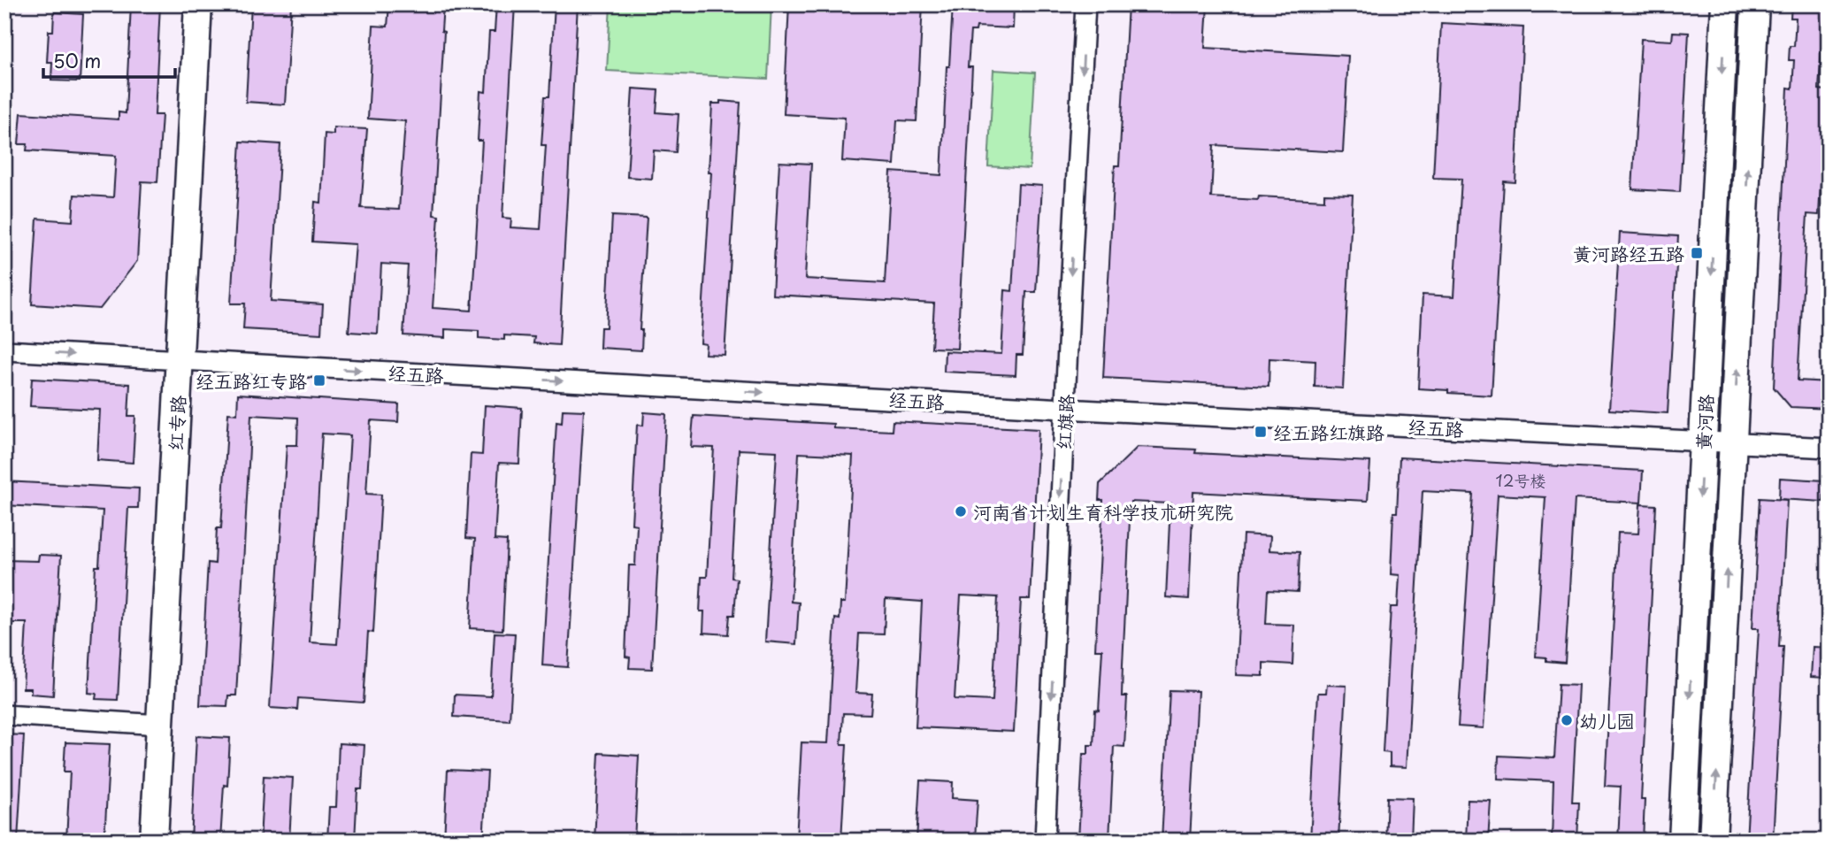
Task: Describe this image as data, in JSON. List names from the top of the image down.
{
  "streets": {
    "main road": ["黄河路", "红专路"],
    "street": ["经五路", "红旗路"]
  },
  "crossings": [
    ["经五路", "红旗路"],
    ["经五路", "黄河路"],
    ["经五路", "红专路"]
  ],
  "one_way": ["经五路", "红旗路"],
  "places": {
    "transit": ["黄河路经五路", "经五路红专路", "经五路红旗路"],
    "other": ["河南省计划生育科学技术研究院", "幼儿园"]
  },
  "house_numbers": ["12号楼"],
  "scale_bar": "50 m"
}
